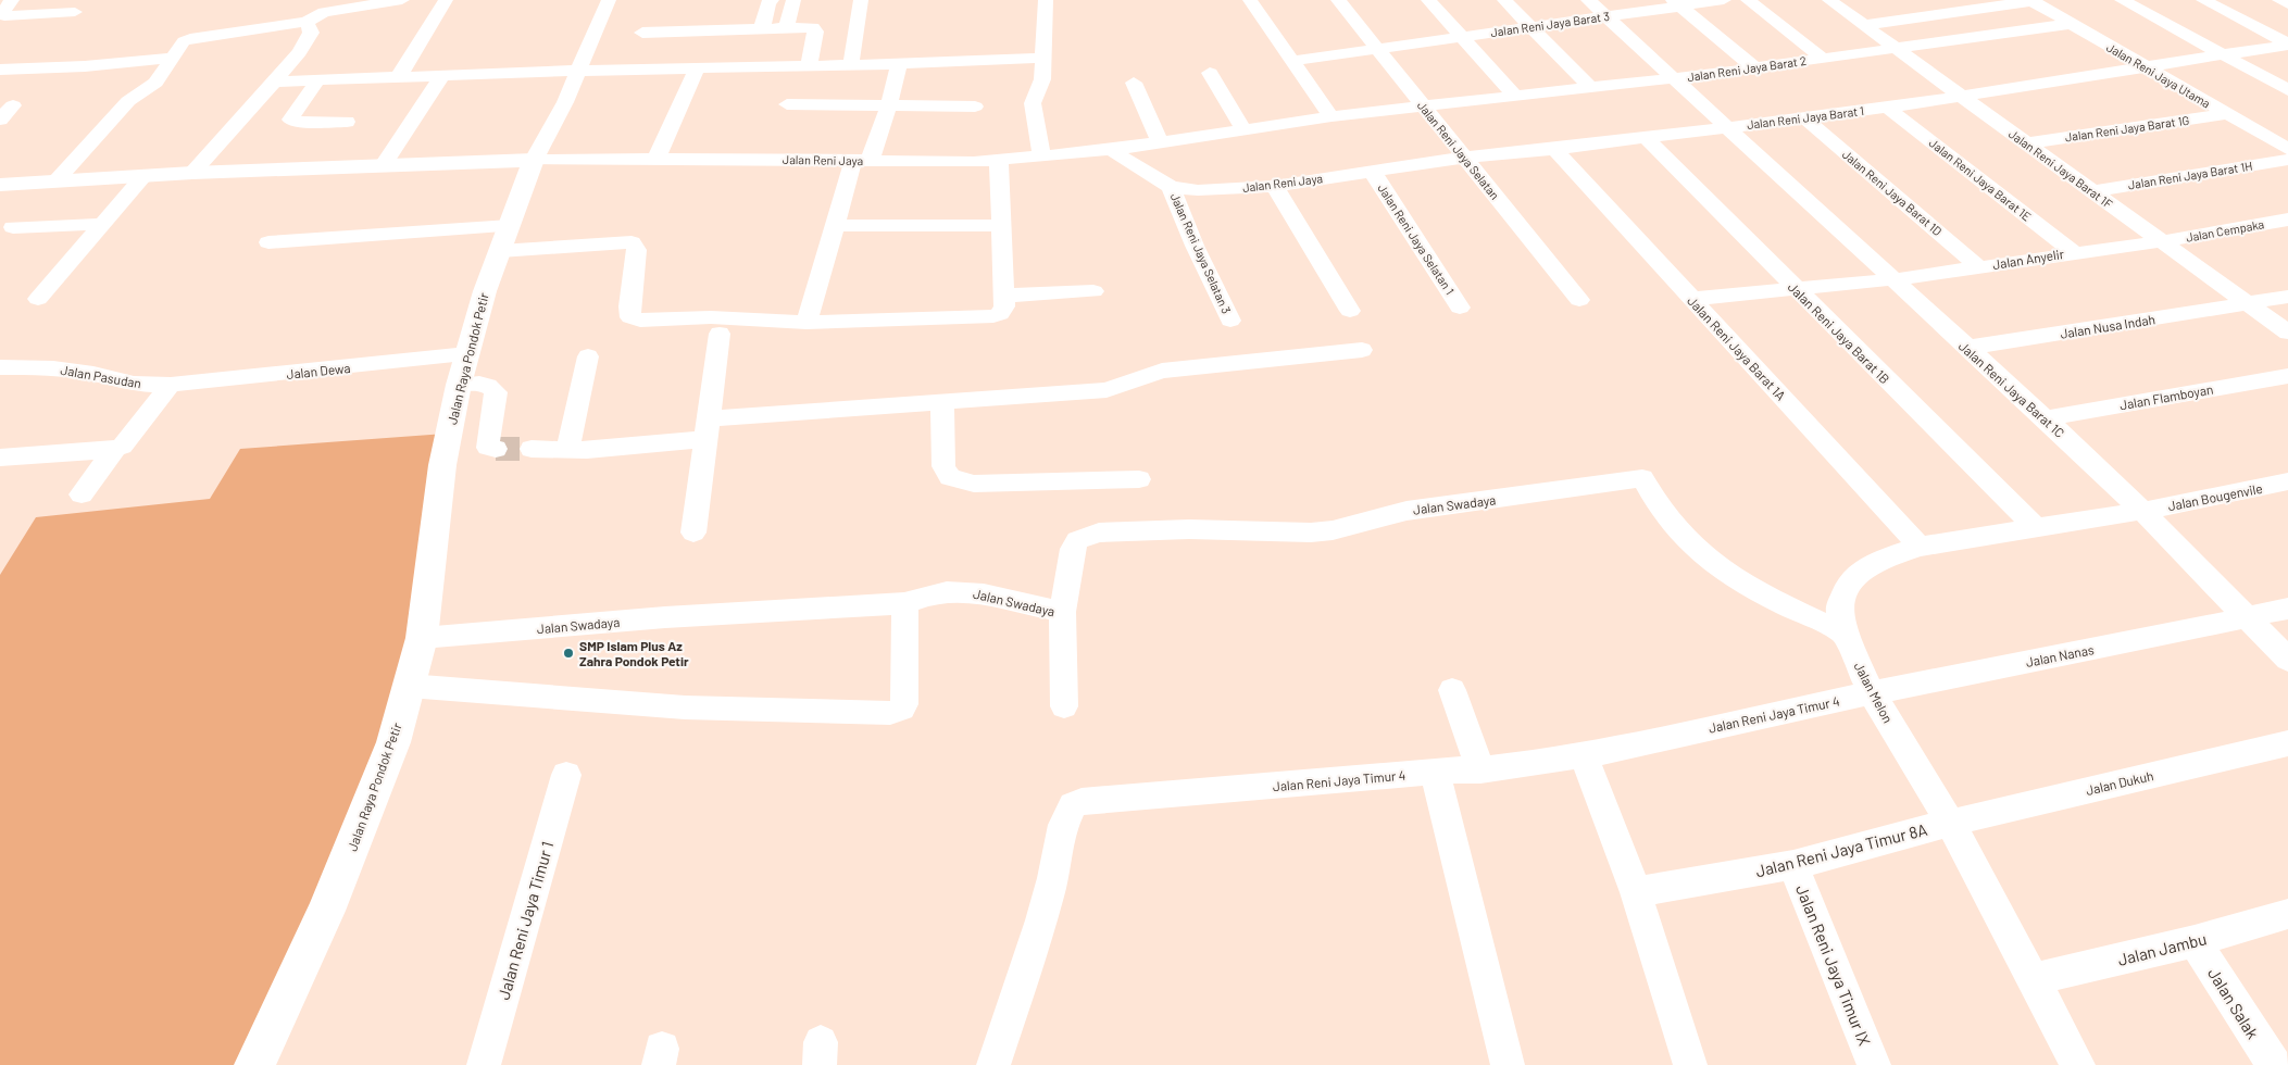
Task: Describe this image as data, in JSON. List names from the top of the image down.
{
  "streets": {
    "main road": ["Jalan Raya Pondok Petir"],
    "street": [
      "Jalan Reni Jaya Barat 3",
      "Jalan Reni Jaya Barat 2",
      "Jalan Reni Jaya Utama",
      "Jalan Reni Jaya Barat 1",
      "Jalan Reni Jaya Barat 1G",
      "Jalan Reni Jaya Selatan",
      "Jalan Reni Jaya",
      "Jalan Reni Jaya Barat 1F",
      "Jalan Reni Jaya Barat 1H",
      "Jalan Reni Jaya Barat 1E",
      "Jalan Reni Jaya Barat 1D",
      "Jalan Cempaka",
      "Jalan Reni Jaya Selatan 1",
      "Jalan Reni Jaya Selatan 3",
      "Jalan Anyelir",
      "Jalan Nusa Indah",
      "Jalan Reni Jaya Barat 1B",
      "Jalan Reni Jaya Barat 1A",
      "Jalan Dewa",
      "Jalan Pasudan",
      "Jalan Reni Jaya Barat 1C",
      "Jalan Flamboyan",
      "Jalan Bougenvile",
      "Jalan Swadaya",
      "Jalan Nanas",
      "Jalan Melon",
      "Jalan Reni Jaya Timur 4",
      "Jalan Dukuh",
      "Jalan Reni Jaya Timur 8A",
      "Jalan Reni Jaya Timur 1",
      "Jalan Jambu",
      "Jalan Reni Jaya Timur IX",
      "Jalan Salak"
    ]
  },
  "crossings": [
    ["Jalan Reni Jaya Barat 3", "Jalan Reni Jaya Selatan"],
    ["Jalan Reni Jaya Barat 3", "Jalan Reni Jaya Barat 1C"],
    ["Jalan Reni Jaya Barat 2", "Jalan Reni Jaya Utama"],
    ["Jalan Reni Jaya Barat 2", "Jalan Reni Jaya Selatan"],
    ["Jalan Reni Jaya Barat 2", "Jalan Reni Jaya"],
    ["Jalan Reni Jaya Barat 2", "Jalan Reni Jaya Barat 1F"],
    ["Jalan Reni Jaya Barat 2", "Jalan Reni Jaya Barat 1C"],
    ["Jalan Reni Jaya Utama", "Jalan Reni Jaya Barat 1"],
    ["Jalan Reni Jaya Utama", "Jalan Reni Jaya Barat 1G"],
    ["Jalan Reni Jaya Barat 1", "Jalan Reni Jaya Selatan"],
    ["Jalan Reni Jaya Barat 1", "Jalan Reni Jaya"],
    ["Jalan Reni Jaya Barat 1", "Jalan Reni Jaya Barat 1F"],
    ["Jalan Reni Jaya Barat 1", "Jalan Reni Jaya Barat 1E"],
    ["Jalan Reni Jaya Barat 1", "Jalan Reni Jaya Barat 1D"],
    ["Jalan Reni Jaya Barat 1", "Jalan Reni Jaya Barat 1B"],
    ["Jalan Reni Jaya Barat 1", "Jalan Reni Jaya Barat 1A"],
    ["Jalan Reni Jaya Barat 1", "Jalan Reni Jaya Barat 1C"],
    ["Jalan Reni Jaya Barat 1G", "Jalan Reni Jaya Barat 1F"],
    ["Jalan Reni Jaya Selatan", "Jalan Reni Jaya"],
    ["Jalan Reni Jaya", "Jalan Reni Jaya Selatan 1"],
    ["Jalan Reni Jaya", "Jalan Reni Jaya Selatan 3"],
    ["Jalan Reni Jaya", "Jalan Raya Pondok Petir"],
    ["Jalan Reni Jaya Barat 1F", "Jalan Reni Jaya Barat 1H"],
    ["Jalan Reni Jaya Barat 1F", "Jalan Cempaka"],
    ["Jalan Reni Jaya Barat 1F", "Jalan Anyelir"],
    ["Jalan Reni Jaya Barat 1F", "Jalan Nusa Indah"],
    ["Jalan Reni Jaya Barat 1E", "Jalan Anyelir"],
    ["Jalan Reni Jaya Barat 1D", "Jalan Anyelir"],
    ["Jalan Cempaka", "Jalan Anyelir"],
    ["Jalan Anyelir", "Jalan Reni Jaya Barat 1B"],
    ["Jalan Anyelir", "Jalan Reni Jaya Barat 1A"],
    ["Jalan Anyelir", "Jalan Reni Jaya Barat 1C"],
    ["Jalan Nusa Indah", "Jalan Reni Jaya Barat 1C"],
    ["Jalan Reni Jaya Barat 1B", "Jalan Melon"],
    ["Jalan Reni Jaya Barat 1A", "Jalan Melon"],
    ["Jalan Raya Pondok Petir", "Jalan Dewa"],
    ["Jalan Raya Pondok Petir", "Jalan Swadaya"],
    ["Jalan Dewa", "Jalan Pasudan"],
    ["Jalan Reni Jaya Barat 1C", "Jalan Flamboyan"],
    ["Jalan Reni Jaya Barat 1C", "Jalan Bougenvile"],
    ["Jalan Reni Jaya Barat 1C", "Jalan Nanas"],
    ["Jalan Reni Jaya Barat 1C", "Jalan Melon"],
    ["Jalan Bougenvile", "Jalan Melon"],
    ["Jalan Swadaya", "Jalan Melon"],
    ["Jalan Nanas", "Jalan Melon"],
    ["Jalan Nanas", "Jalan Reni Jaya Timur 4"],
    ["Jalan Melon", "Jalan Reni Jaya Timur 4"],
    ["Jalan Melon", "Jalan Dukuh"],
    ["Jalan Melon", "Jalan Reni Jaya Timur 8A"],
    ["Jalan Melon", "Jalan Jambu"],
    ["Jalan Dukuh", "Jalan Reni Jaya Timur 8A"],
    ["Jalan Reni Jaya Timur 8A", "Jalan Reni Jaya Timur IX"],
    ["Jalan Jambu", "Jalan Salak"]
  ],
  "places": ["SMP Islam Plus Az Zahra Pondok Petir"]
}
